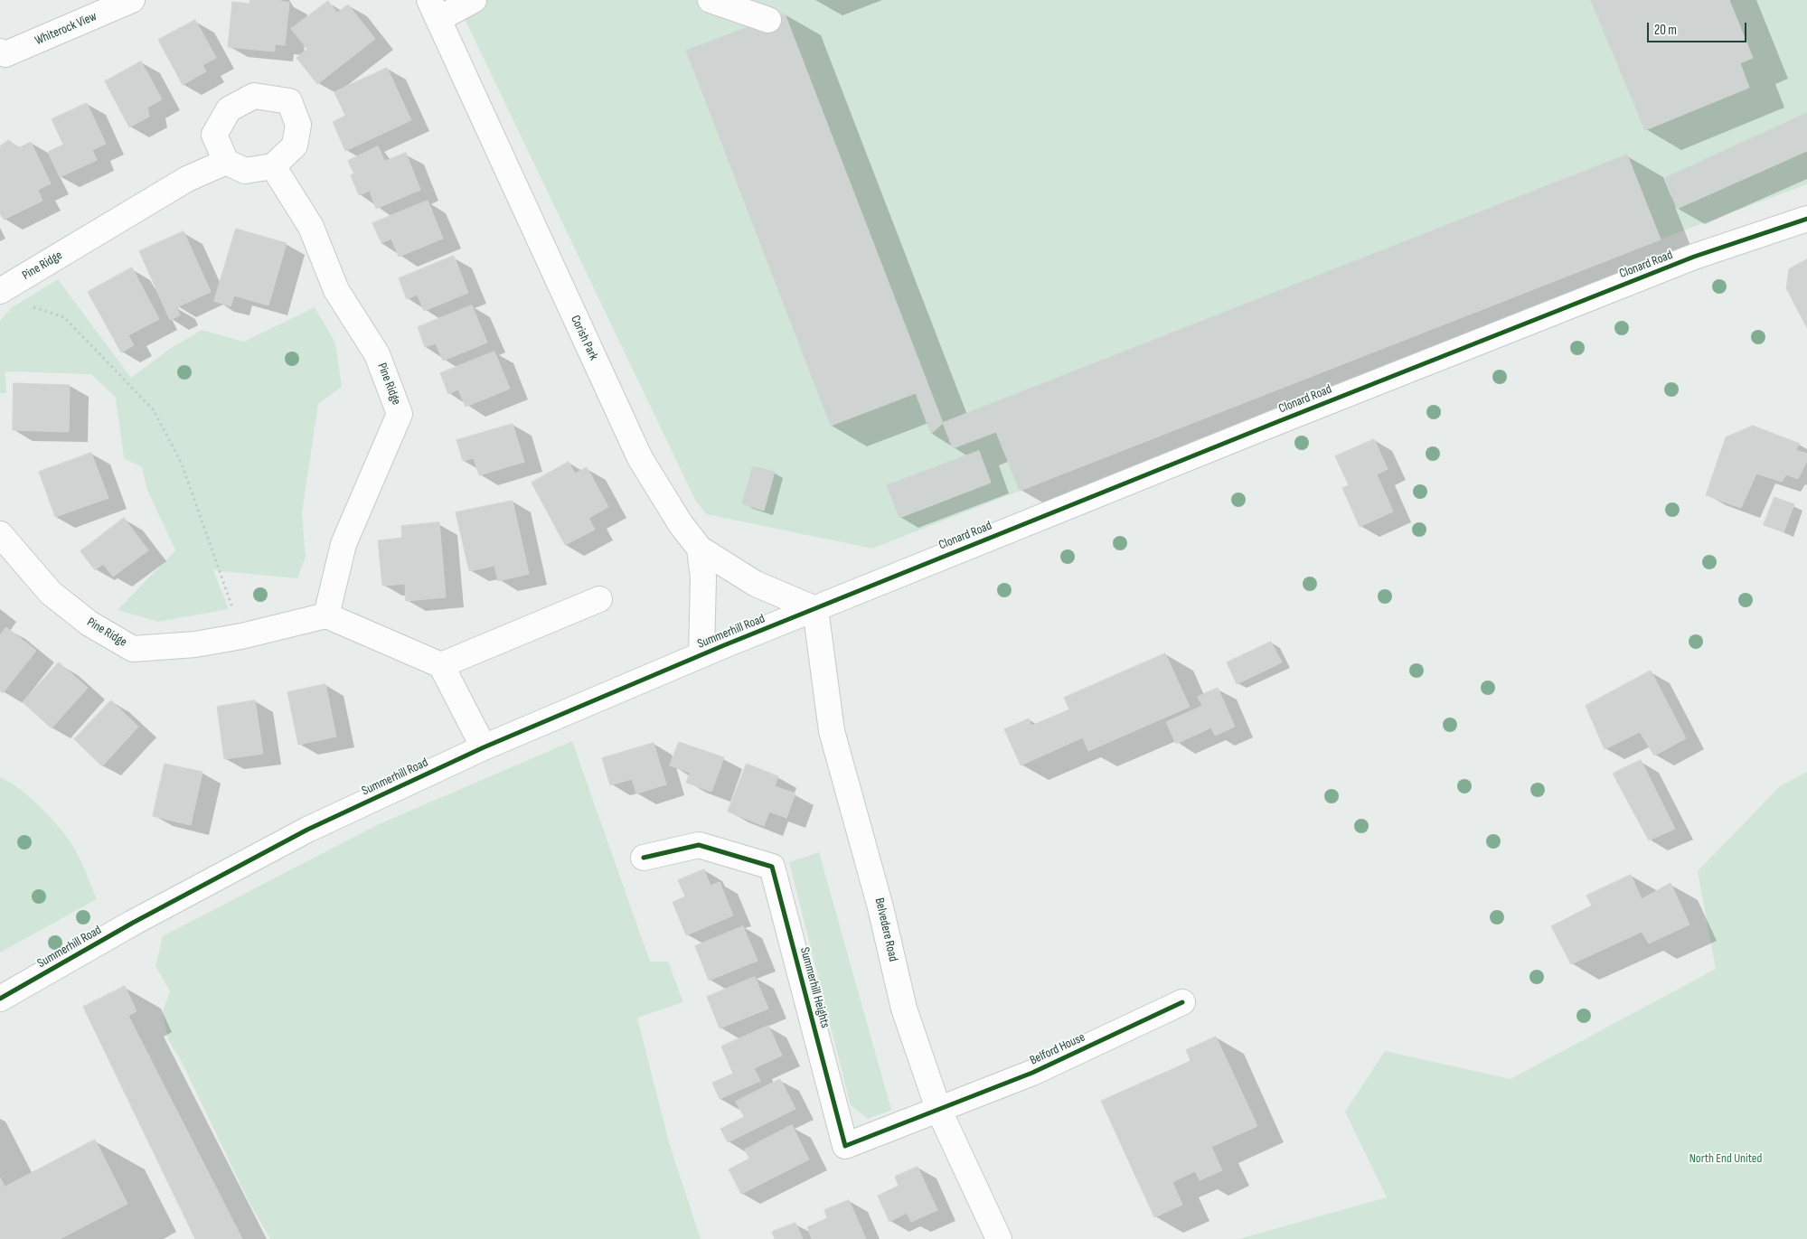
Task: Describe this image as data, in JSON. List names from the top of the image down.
{
  "streets": {
    "street": [
      "Whiterock View",
      "Clonard Road",
      "Pine Ridge",
      "Corish Park",
      "Summerhill Road",
      "Belvedere Road",
      "Summerhill Heights",
      "Belford House"
    ]
  },
  "crossings": [
    ["Clonard Road", "Corish Park"],
    ["Clonard Road", "Summerhill Road"],
    ["Clonard Road", "Belvedere Road"],
    ["Corish Park", "Summerhill Road"],
    ["Corish Park", "Belvedere Road"],
    ["Summerhill Road", "Belvedere Road"],
    ["Belvedere Road", "Summerhill Heights"],
    ["Belvedere Road", "Belford House"],
    ["Summerhill Heights", "Belford House"]
  ],
  "parks": ["North End United"],
  "scale_bar": "20 m"
}
